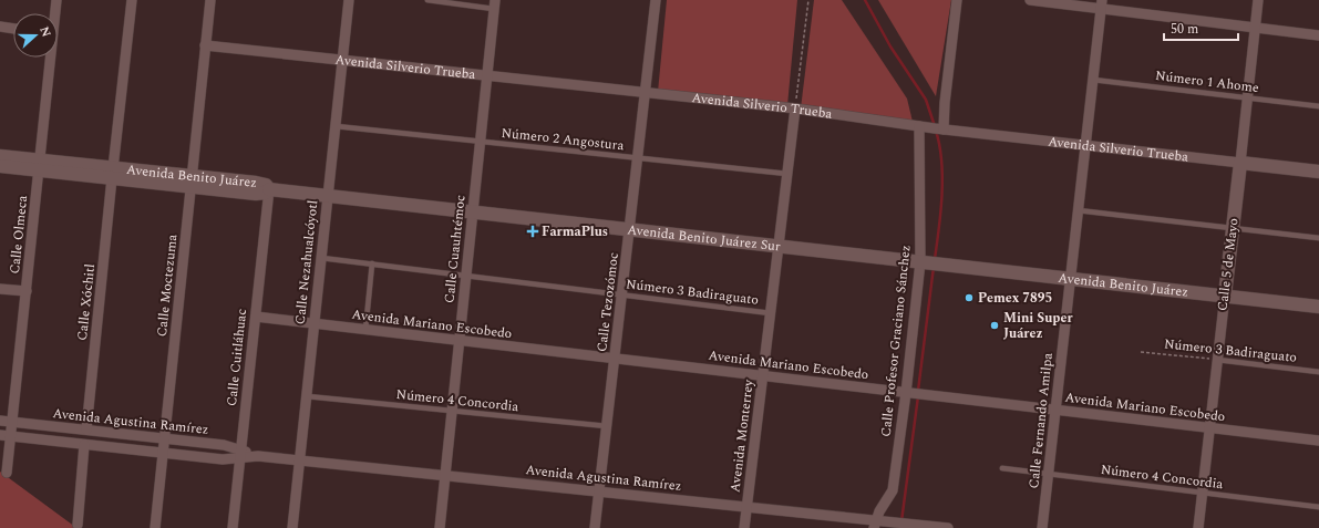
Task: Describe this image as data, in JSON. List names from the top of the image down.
{
  "streets": {
    "street": [
      "Avenida Silverio Trueba",
      "Avenida Benito Juárez",
      "Calle Olmeca",
      "Avenida Benito Juárez Sur",
      "Calle Cuauhtémoc",
      "Calle Nezahualcóyotl",
      "Calle 5 de Mayo",
      "Calle Moctezuma",
      "Calle Xóchitl",
      "Calle Tezozómoc",
      "Avenida Mariano Escobedo",
      "Calle Profesor Graciano Sánchez",
      "Calle Cuitláhuac",
      "Calle Fernando Amilpa",
      "Avenida Agustina Ramírez",
      "Avenida Monterrey"
    ],
    "lane": [
      "Número 1 Ahome",
      "Número 2 Angostura",
      "Número 3 Badiraguato",
      "Número 4 Concordia"
    ]
  },
  "crossings": [
    ["Avenida Silverio Trueba", "Calle Cuauhtémoc"],
    ["Avenida Silverio Trueba", "Calle Nezahualcóyotl"],
    ["Avenida Silverio Trueba", "Calle 5 de Mayo"],
    ["Avenida Silverio Trueba", "Calle Moctezuma"],
    ["Avenida Silverio Trueba", "Calle Tezozómoc"],
    ["Avenida Silverio Trueba", "Calle Profesor Graciano Sánchez"],
    ["Avenida Silverio Trueba", "Calle Fernando Amilpa"],
    ["Avenida Silverio Trueba", "Avenida Monterrey"],
    ["Número 1 Ahome", "Calle 5 de Mayo"],
    ["Número 1 Ahome", "Calle Fernando Amilpa"],
    ["Número 2 Angostura", "Calle Cuauhtémoc"],
    ["Número 2 Angostura", "Calle Nezahualcóyotl"],
    ["Número 2 Angostura", "Calle Tezozómoc"],
    ["Número 2 Angostura", "Avenida Monterrey"],
    ["Avenida Benito Juárez", "Calle Olmeca"],
    ["Avenida Benito Juárez", "Avenida Benito Juárez Sur"],
    ["Avenida Benito Juárez", "Calle 5 de Mayo"],
    ["Avenida Benito Juárez", "Calle Moctezuma"],
    ["Avenida Benito Juárez", "Calle Xóchitl"],
    ["Avenida Benito Juárez", "Calle Profesor Graciano Sánchez"],
    ["Avenida Benito Juárez", "Calle Cuitláhuac"],
    ["Avenida Benito Juárez", "Calle Fernando Amilpa"],
    ["Calle Olmeca", "Avenida Agustina Ramírez"],
    ["Avenida Benito Juárez Sur", "Calle Cuauhtémoc"],
    ["Avenida Benito Juárez Sur", "Calle Nezahualcóyotl"],
    ["Avenida Benito Juárez Sur", "Calle Tezozómoc"],
    ["Avenida Benito Juárez Sur", "Calle Profesor Graciano Sánchez"],
    ["Avenida Benito Juárez Sur", "Calle Cuitláhuac"],
    ["Avenida Benito Juárez Sur", "Avenida Monterrey"],
    ["Calle Cuauhtémoc", "Número 3 Badiraguato"],
    ["Calle Cuauhtémoc", "Avenida Mariano Escobedo"],
    ["Calle Cuauhtémoc", "Número 4 Concordia"],
    ["Calle Cuauhtémoc", "Avenida Agustina Ramírez"],
    ["Calle Nezahualcóyotl", "Número 3 Badiraguato"],
    ["Calle Nezahualcóyotl", "Avenida Mariano Escobedo"],
    ["Calle Nezahualcóyotl", "Número 4 Concordia"],
    ["Calle Nezahualcóyotl", "Avenida Agustina Ramírez"],
    ["Calle 5 de Mayo", "Número 3 Badiraguato"],
    ["Calle 5 de Mayo", "Avenida Mariano Escobedo"],
    ["Calle 5 de Mayo", "Número 4 Concordia"],
    ["Calle Moctezuma", "Avenida Agustina Ramírez"],
    ["Número 3 Badiraguato", "Calle Tezozómoc"],
    ["Número 3 Badiraguato", "Avenida Monterrey"],
    ["Calle Xóchitl", "Avenida Agustina Ramírez"],
    ["Calle Tezozómoc", "Avenida Mariano Escobedo"],
    ["Calle Tezozómoc", "Número 4 Concordia"],
    ["Calle Tezozómoc", "Avenida Agustina Ramírez"],
    ["Avenida Mariano Escobedo", "Calle Profesor Graciano Sánchez"],
    ["Avenida Mariano Escobedo", "Calle Cuitláhuac"],
    ["Avenida Mariano Escobedo", "Calle Fernando Amilpa"],
    ["Avenida Mariano Escobedo", "Avenida Monterrey"],
    ["Calle Profesor Graciano Sánchez", "Avenida Agustina Ramírez"],
    ["Calle Cuitláhuac", "Avenida Agustina Ramírez"],
    ["Número 4 Concordia", "Calle Fernando Amilpa"],
    ["Avenida Agustina Ramírez", "Avenida Monterrey"]
  ],
  "places": {
    "health": ["FarmaPlus"],
    "other": ["Pemex 7895", "Mini Super Juárez"]
  },
  "scale_bar": "50 m",
  "north": "right"
}
